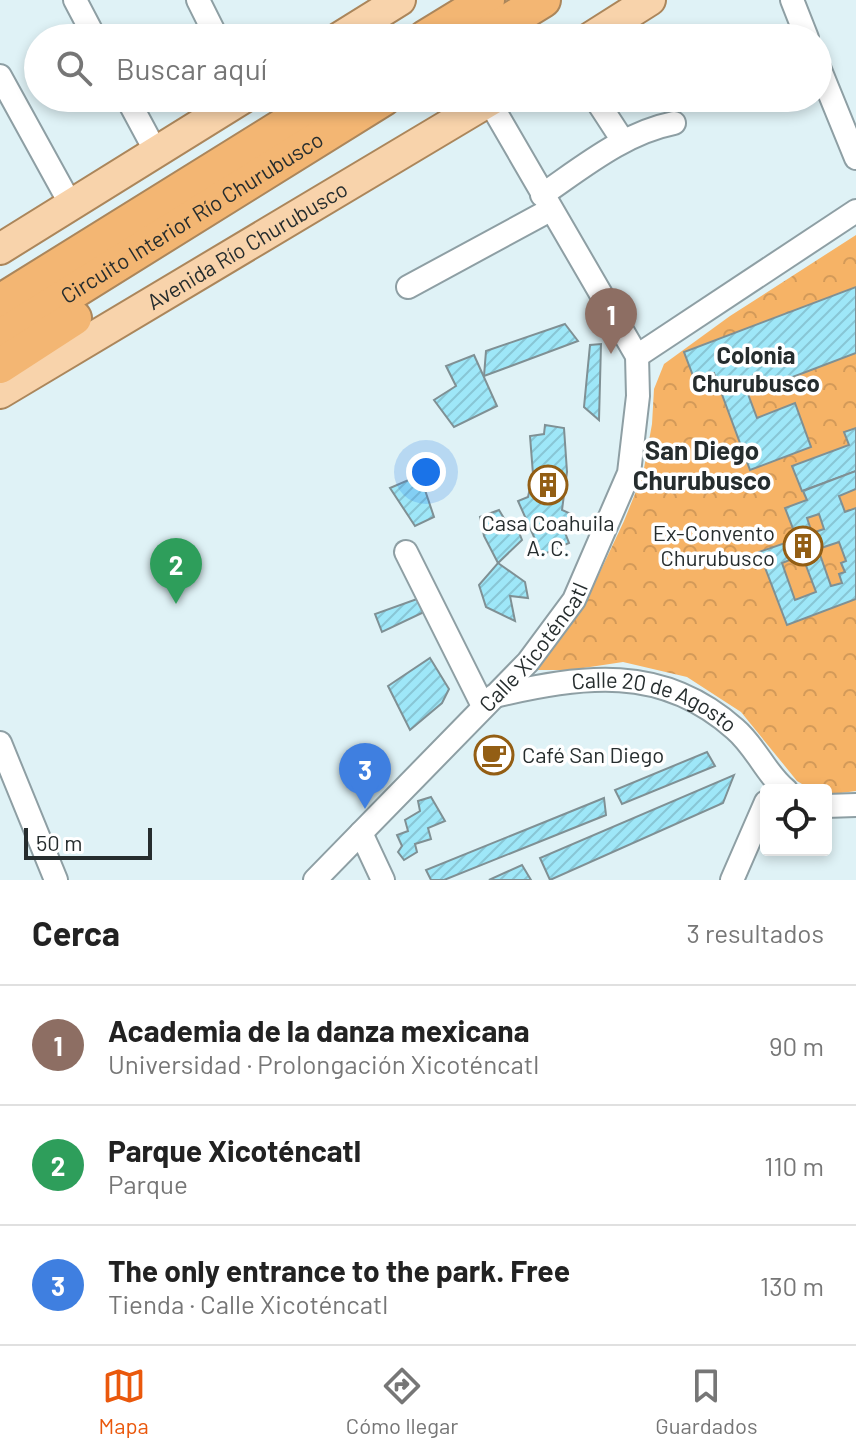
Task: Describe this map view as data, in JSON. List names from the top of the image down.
{
  "streets": {
    "highway": ["Circuito Interior Río Churubusco"],
    "main road": ["Avenida Río Churubusco"],
    "street": ["Calle Xicoténcatl", "Calle 20 de Agosto"]
  },
  "crossings": [
    ["Calle Xicoténcatl", "Calle 20 de Agosto"]
  ],
  "districts": ["Colonia Churubusco", "San Diego Churubusco"],
  "places": {
    "building": ["Casa Coahuila A. C.", "Ex-Convento Churubusco"],
    "cafe": ["Café San Diego"]
  },
  "scale_bar": "50 m",
  "page": {
    "search": "Buscar aquí",
    "pins": ["1", "2", "3"],
    "scale": "50 m",
    "heading": ["Cerca", "3 resultados"],
    "list": [
      {
        "mark": "1",
        "name": "Academia de la danza mexicana",
        "note": "Universidad · Prolongación Xicoténcatl",
        "value": "90 m"
      },
      {
        "mark": "2",
        "name": "Parque Xicoténcatl",
        "note": "Parque",
        "value": "110 m"
      },
      {
        "mark": "3",
        "name": "The only entrance to the park. Free",
        "note": "Tienda · Calle Xicoténcatl",
        "value": "130 m"
      }
    ],
    "nav": ["Mapa", "Cómo llegar", "Guardados"]
  }
}
